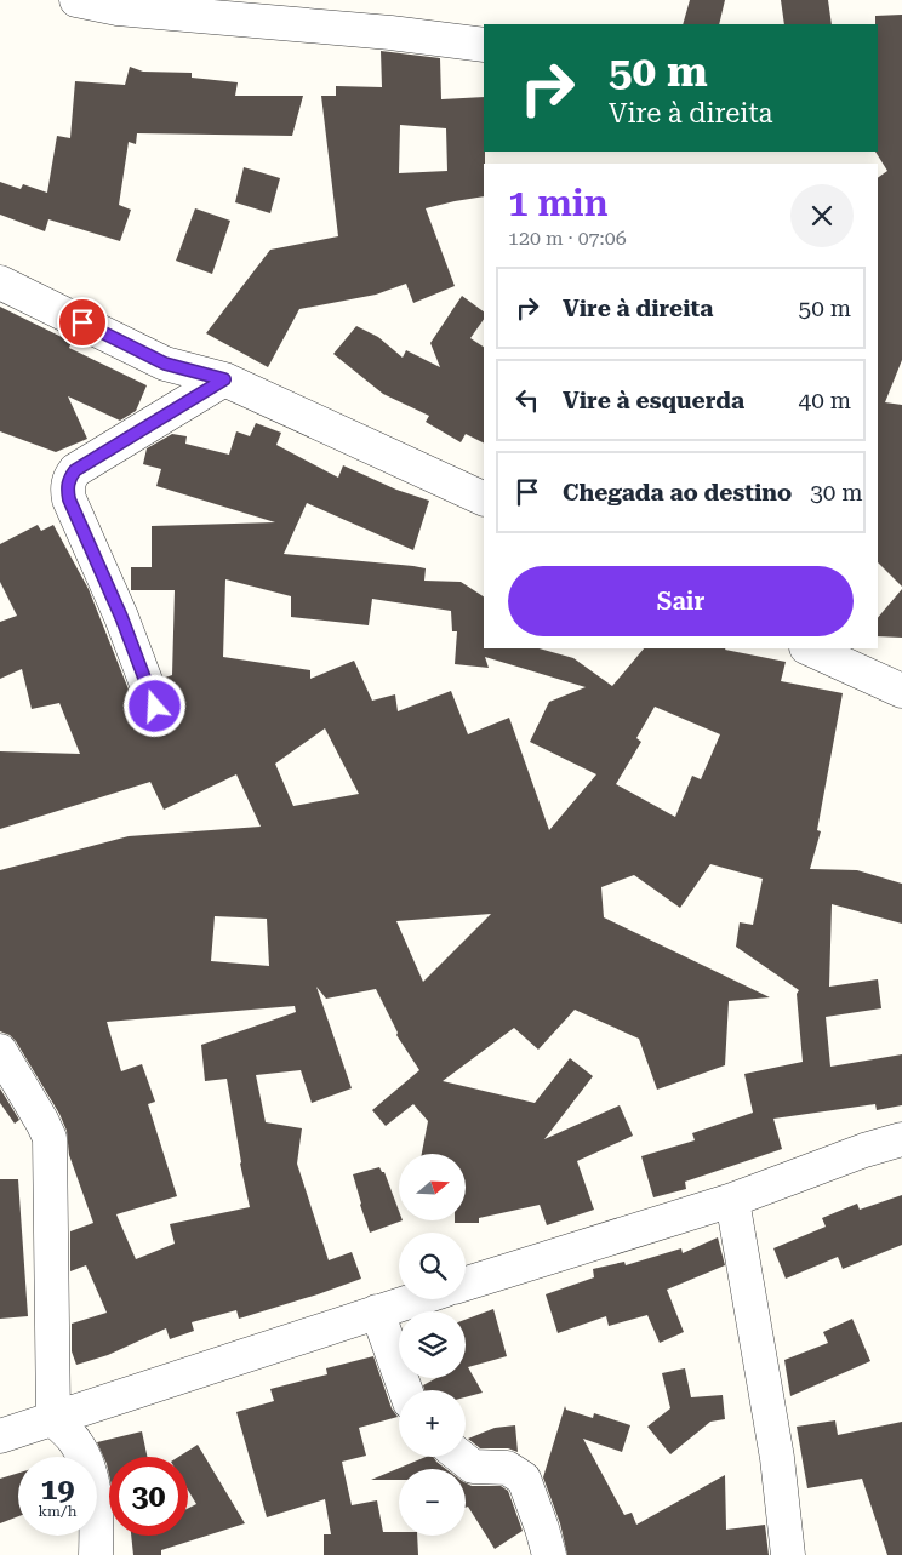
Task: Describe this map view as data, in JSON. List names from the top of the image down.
{
  "north": "right",
  "page": {
    "turn": ["50 m", "Vire à direita"],
    "heading": ["1 min", "120 m · 07:06"],
    "list": [
      {
        "name": "Vire à direita",
        "value": "50 m"
      },
      {
        "name": "Vire à esquerda",
        "value": "40 m"
      },
      {
        "name": "Chegada ao destino",
        "value": "30 m"
      }
    ],
    "buttons": "Sair",
    "map_buttons": ["+", "−"],
    "speed": "19 km/h",
    "limit": "30"
  }
}
